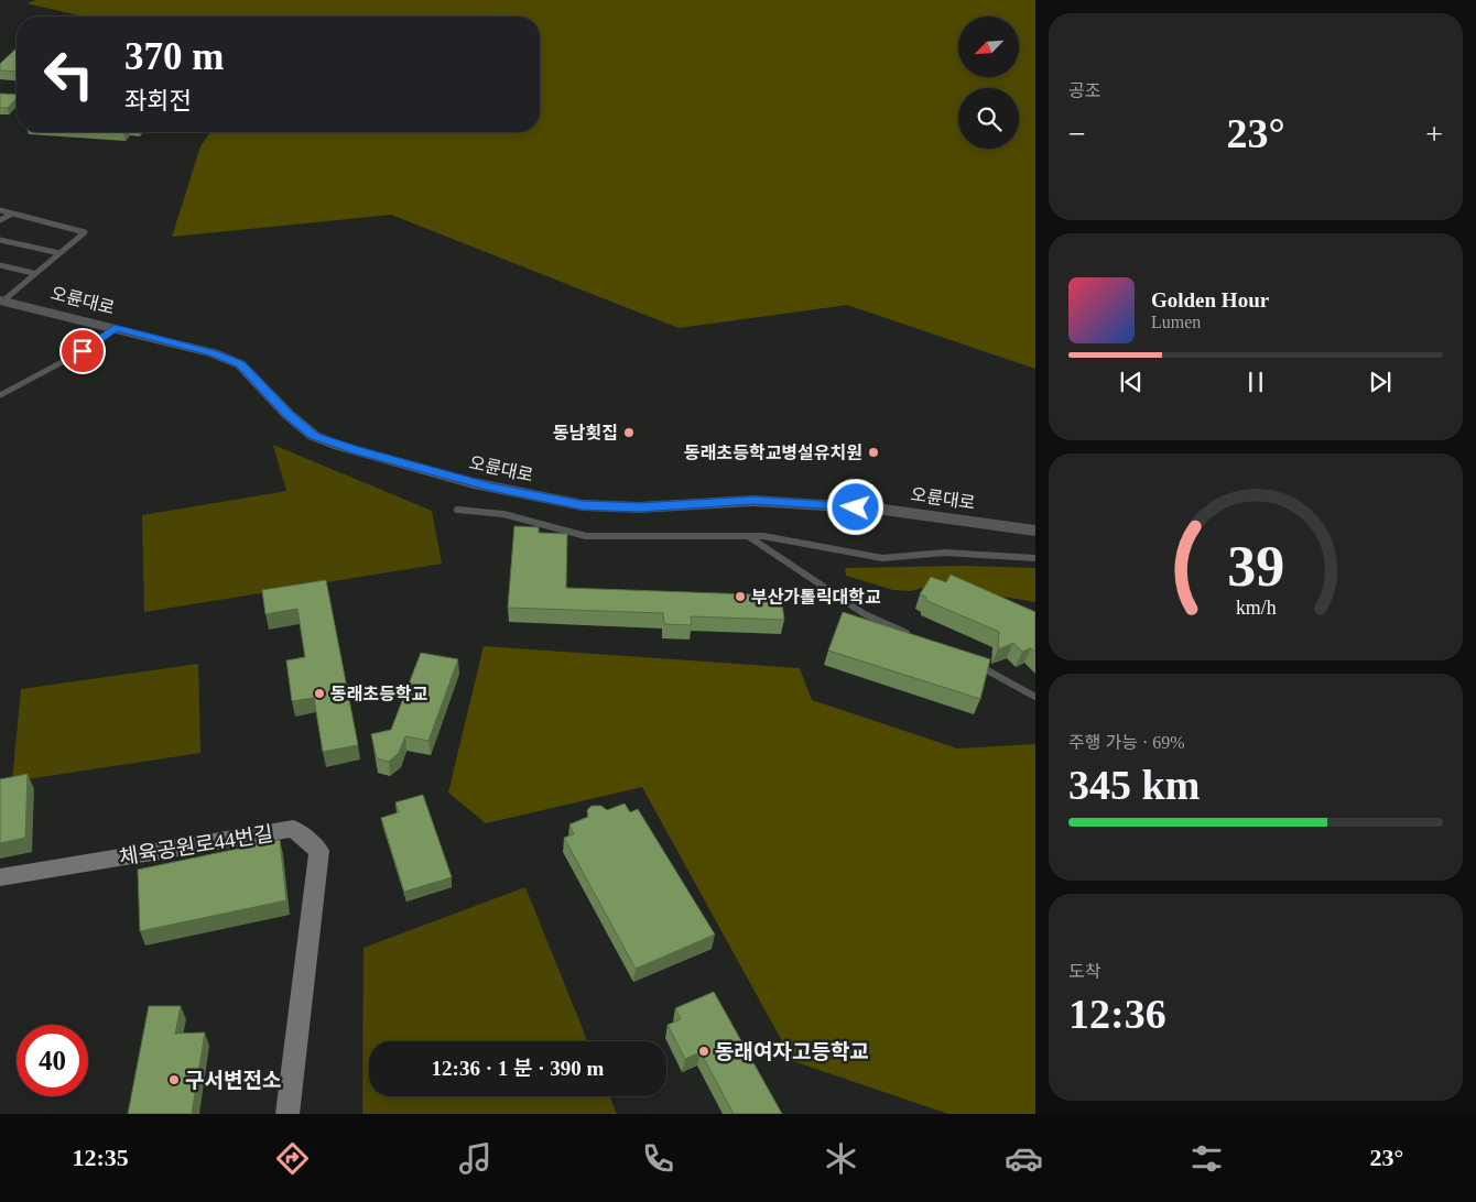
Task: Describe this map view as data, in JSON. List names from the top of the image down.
{
  "streets": {
    "main road": ["체육공원로44번길"],
    "street": ["오륜대로"]
  },
  "places": [
    "동남횟집",
    "동래초등학교병설유치원",
    "부산가톨릭대학교",
    "동래초등학교",
    "동래여자고등학교",
    "구서변전소"
  ],
  "north": "bottom left",
  "page": {
    "tile": [
      "공조",
      ["주행 가능 · 69%", "345 km"],
      ["도착", "12:36"]
    ],
    "turn": ["370 m", "좌회전"],
    "heat": ["−", "23°", "+"],
    "song": ["Golden Hour", "Lumen"],
    "limit": "40",
    "trip": "12:36 · 1 분 · 390 m",
    "tabs": ["12:35", "23°"],
    "gauge": ["39", "km/h"]
  }
}
